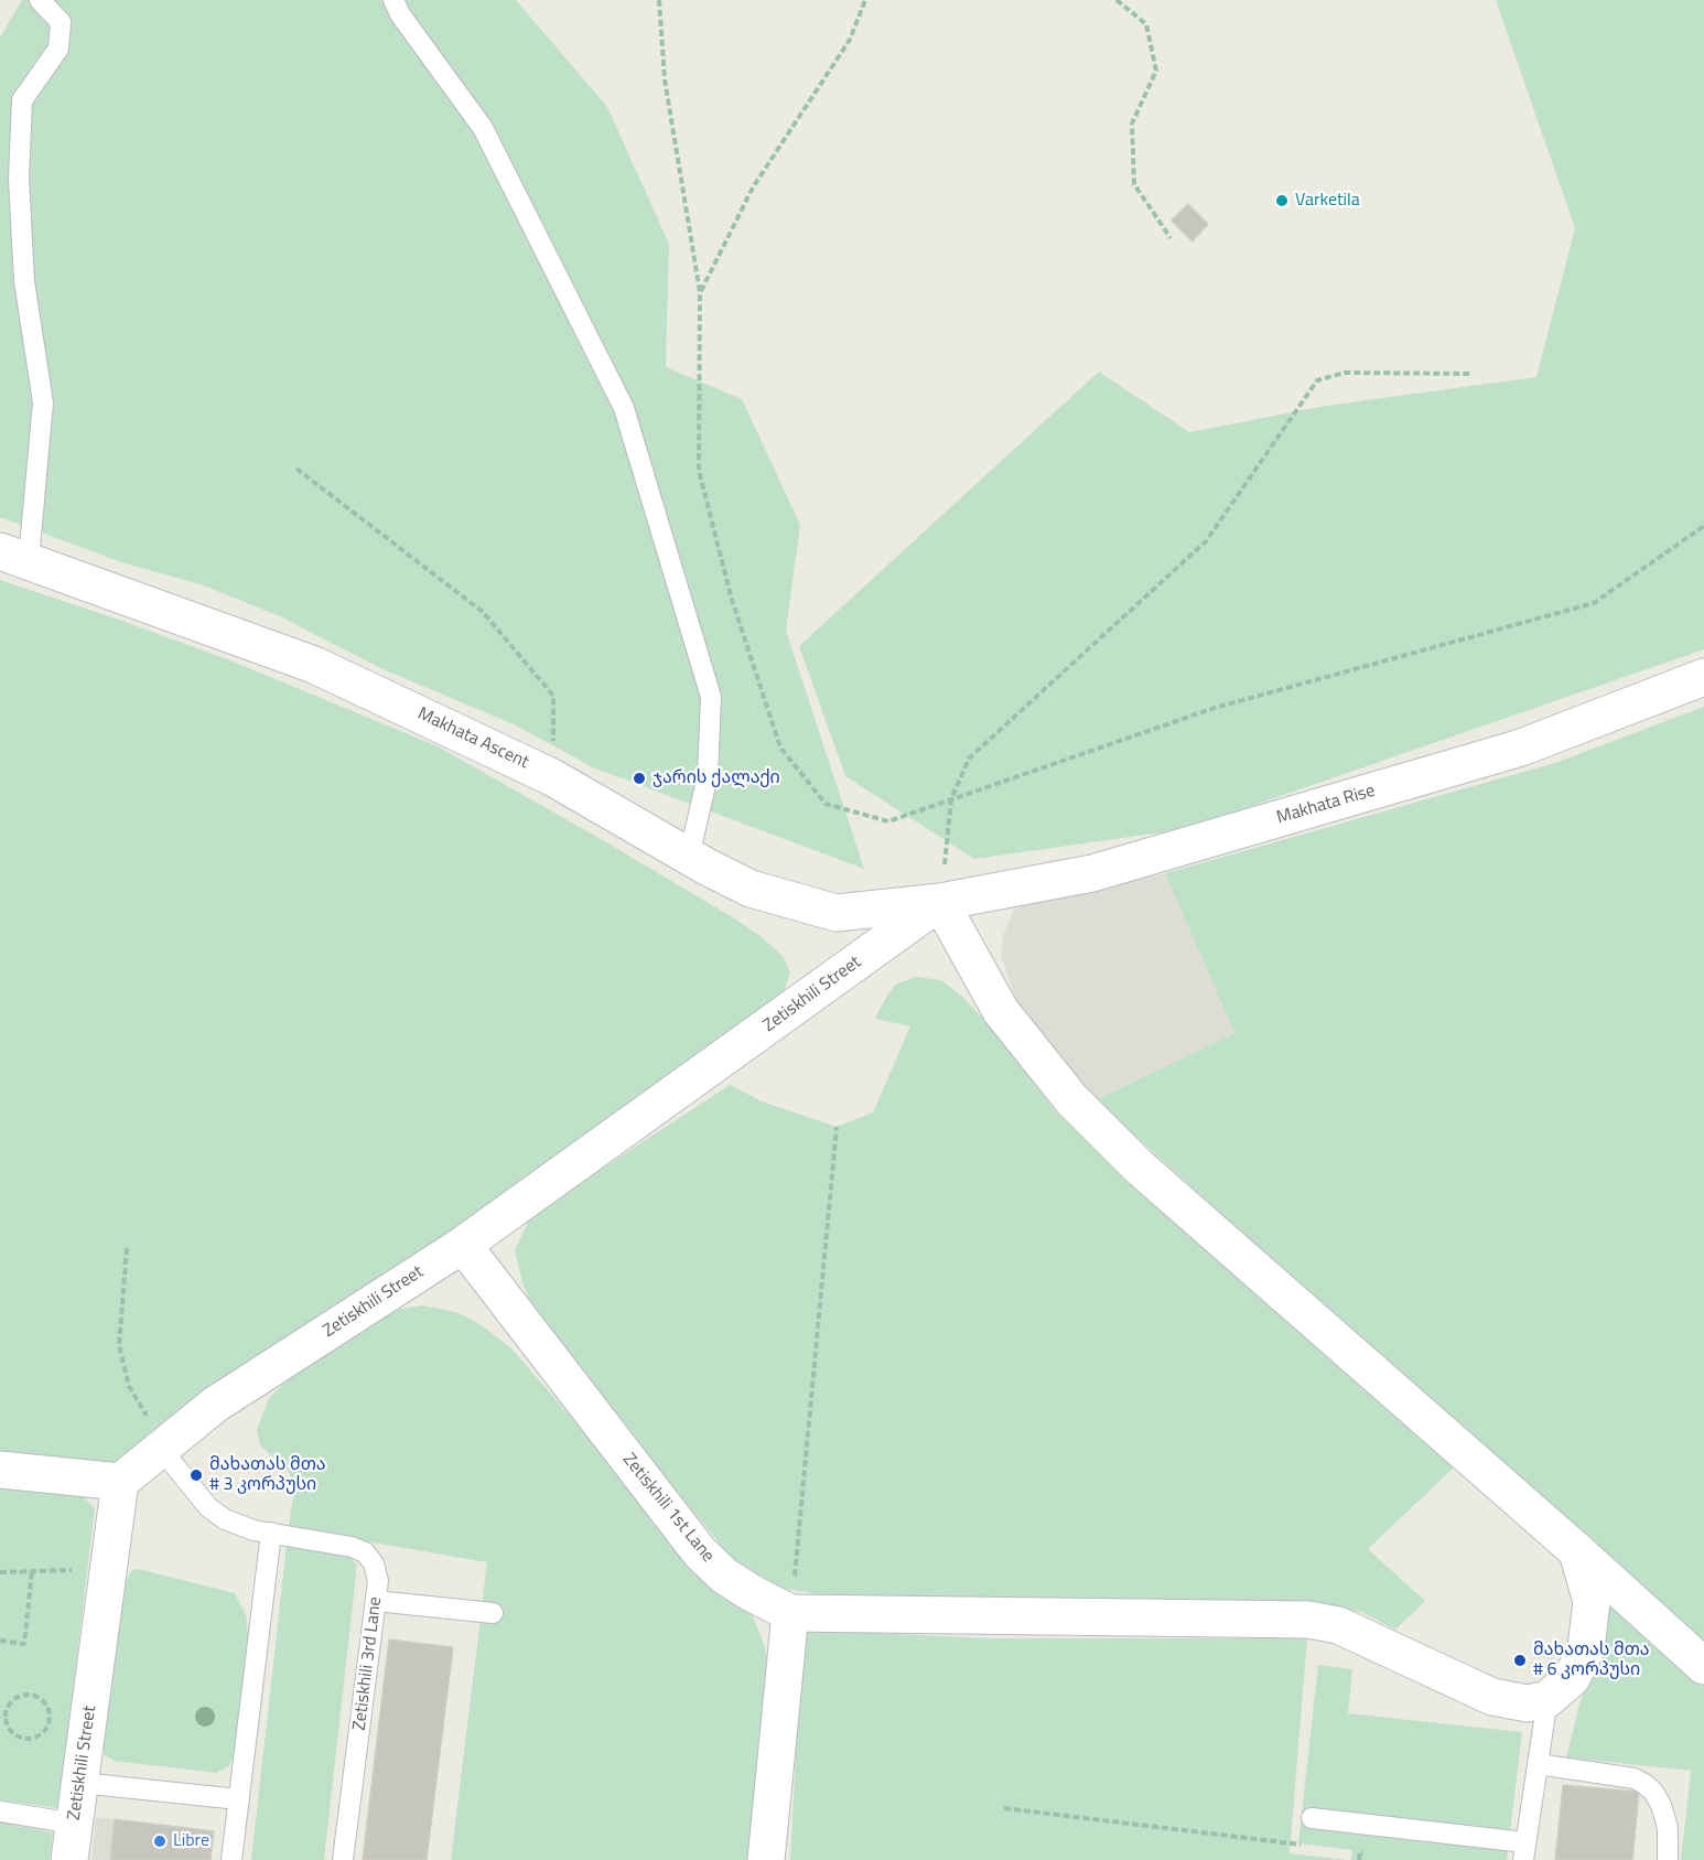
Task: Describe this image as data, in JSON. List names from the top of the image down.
{
  "streets": {
    "street": [
      "Makhata Ascent",
      "Makhata Rise",
      "Zetiskhili Street",
      "Zetiskhili 1st Lane"
    ],
    "lane": ["Zetiskhili 3rd Lane"]
  },
  "crossings": [
    ["Makhata Ascent", "Makhata Rise"],
    ["Makhata Ascent", "Zetiskhili Street"],
    ["Makhata Rise", "Zetiskhili Street"],
    ["Zetiskhili Street", "Zetiskhili 1st Lane"],
    ["Zetiskhili Street", "Zetiskhili 3rd Lane"]
  ],
  "places": [
    "Varketila",
    "ჯარის ქალაქი",
    "მახათას მთა # 3 კორპუსი",
    "მახათას მთა # 6 კორპუსი",
    "Libre"
  ]
}
